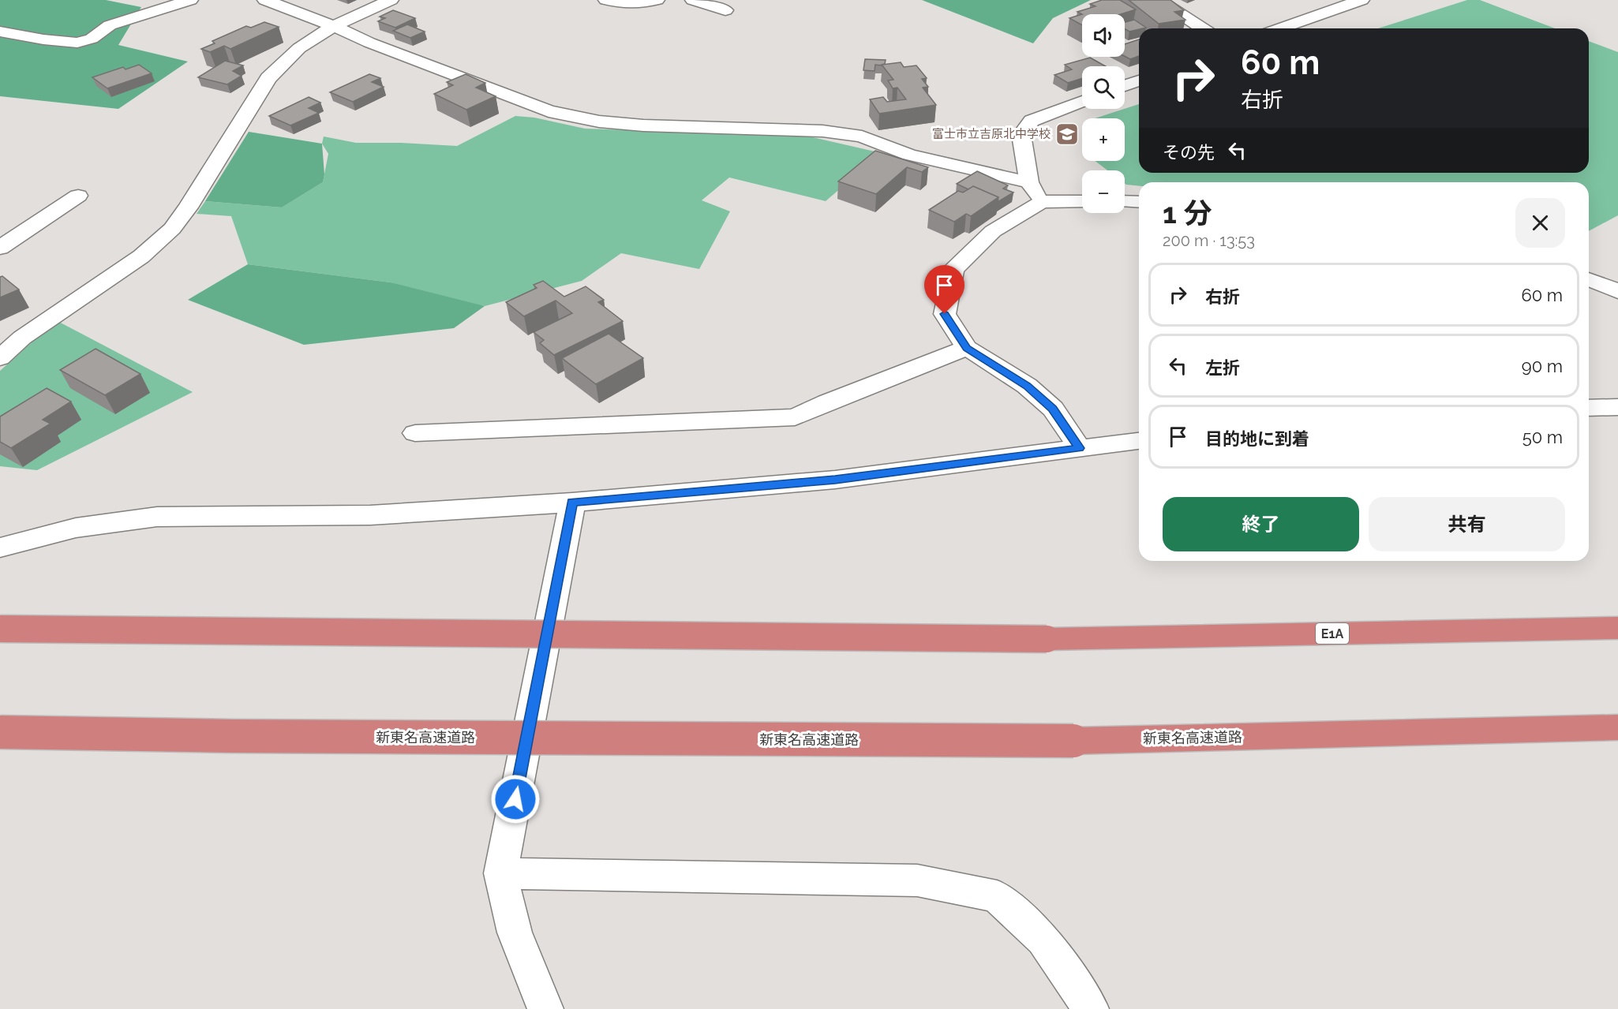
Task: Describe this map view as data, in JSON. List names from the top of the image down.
{
  "streets": {
    "highway": ["E1A", "新東名高速道路"]
  },
  "places": {
    "school or university": ["富士市立吉原北中学校"]
  },
  "page": {
    "map_buttons": ["+", "−"],
    "turn": ["60 m", "右折"],
    "then": "その先",
    "heading": ["1 分", "200 m · 13:53"],
    "list": [
      {
        "name": "右折",
        "value": "60 m"
      },
      {
        "name": "左折",
        "value": "90 m"
      },
      {
        "name": "目的地に到着",
        "value": "50 m"
      }
    ],
    "buttons": ["終了", "共有"]
  }
}
